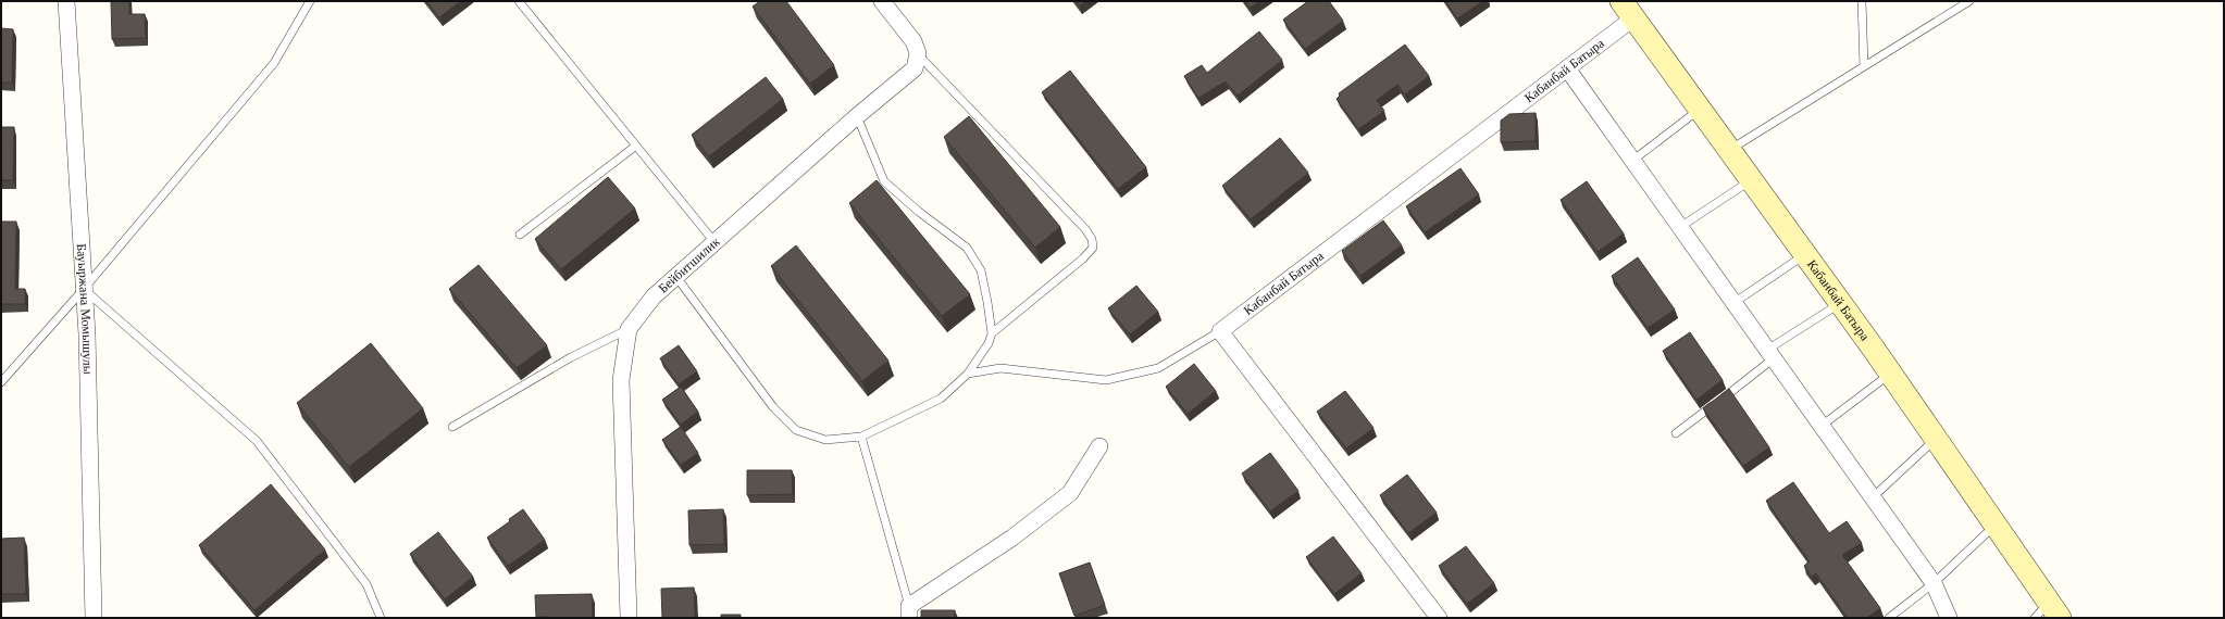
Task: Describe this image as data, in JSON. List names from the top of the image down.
{
  "streets": {
    "main road": ["Кабанбай Батыра"],
    "street": ["Бейбитшилик", "Бауыржана Момышулы"]
  }
}
